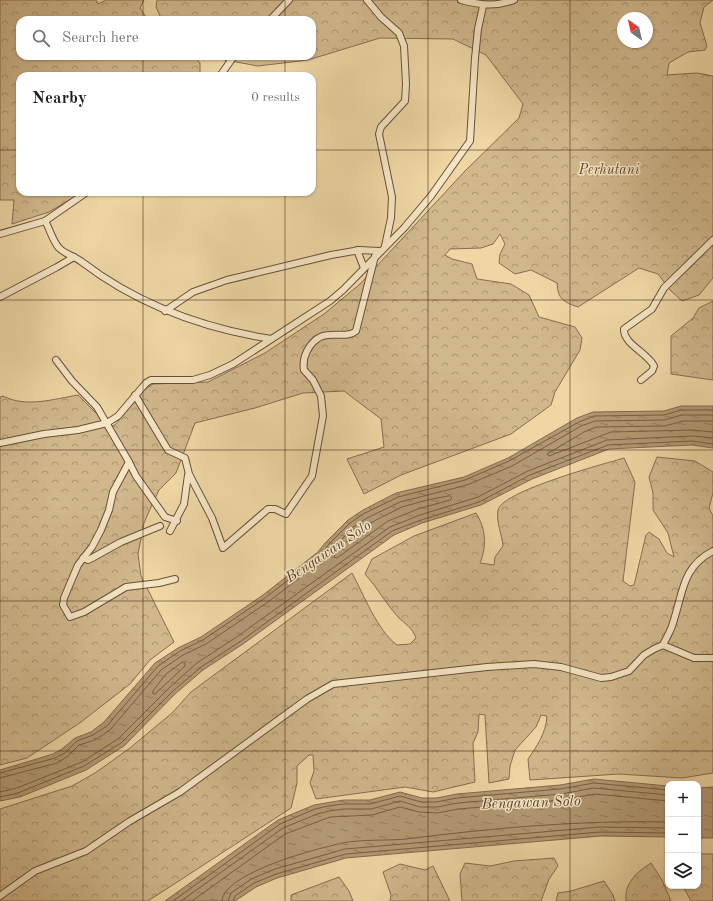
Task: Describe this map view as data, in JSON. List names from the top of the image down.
{
  "water": ["Bengawan Solo"],
  "parks": ["Perhutani"],
  "north": "top left",
  "page": {
    "search": "Search here",
    "heading": ["Nearby", "0 results"],
    "map_buttons": ["+", "−"]
  }
}
